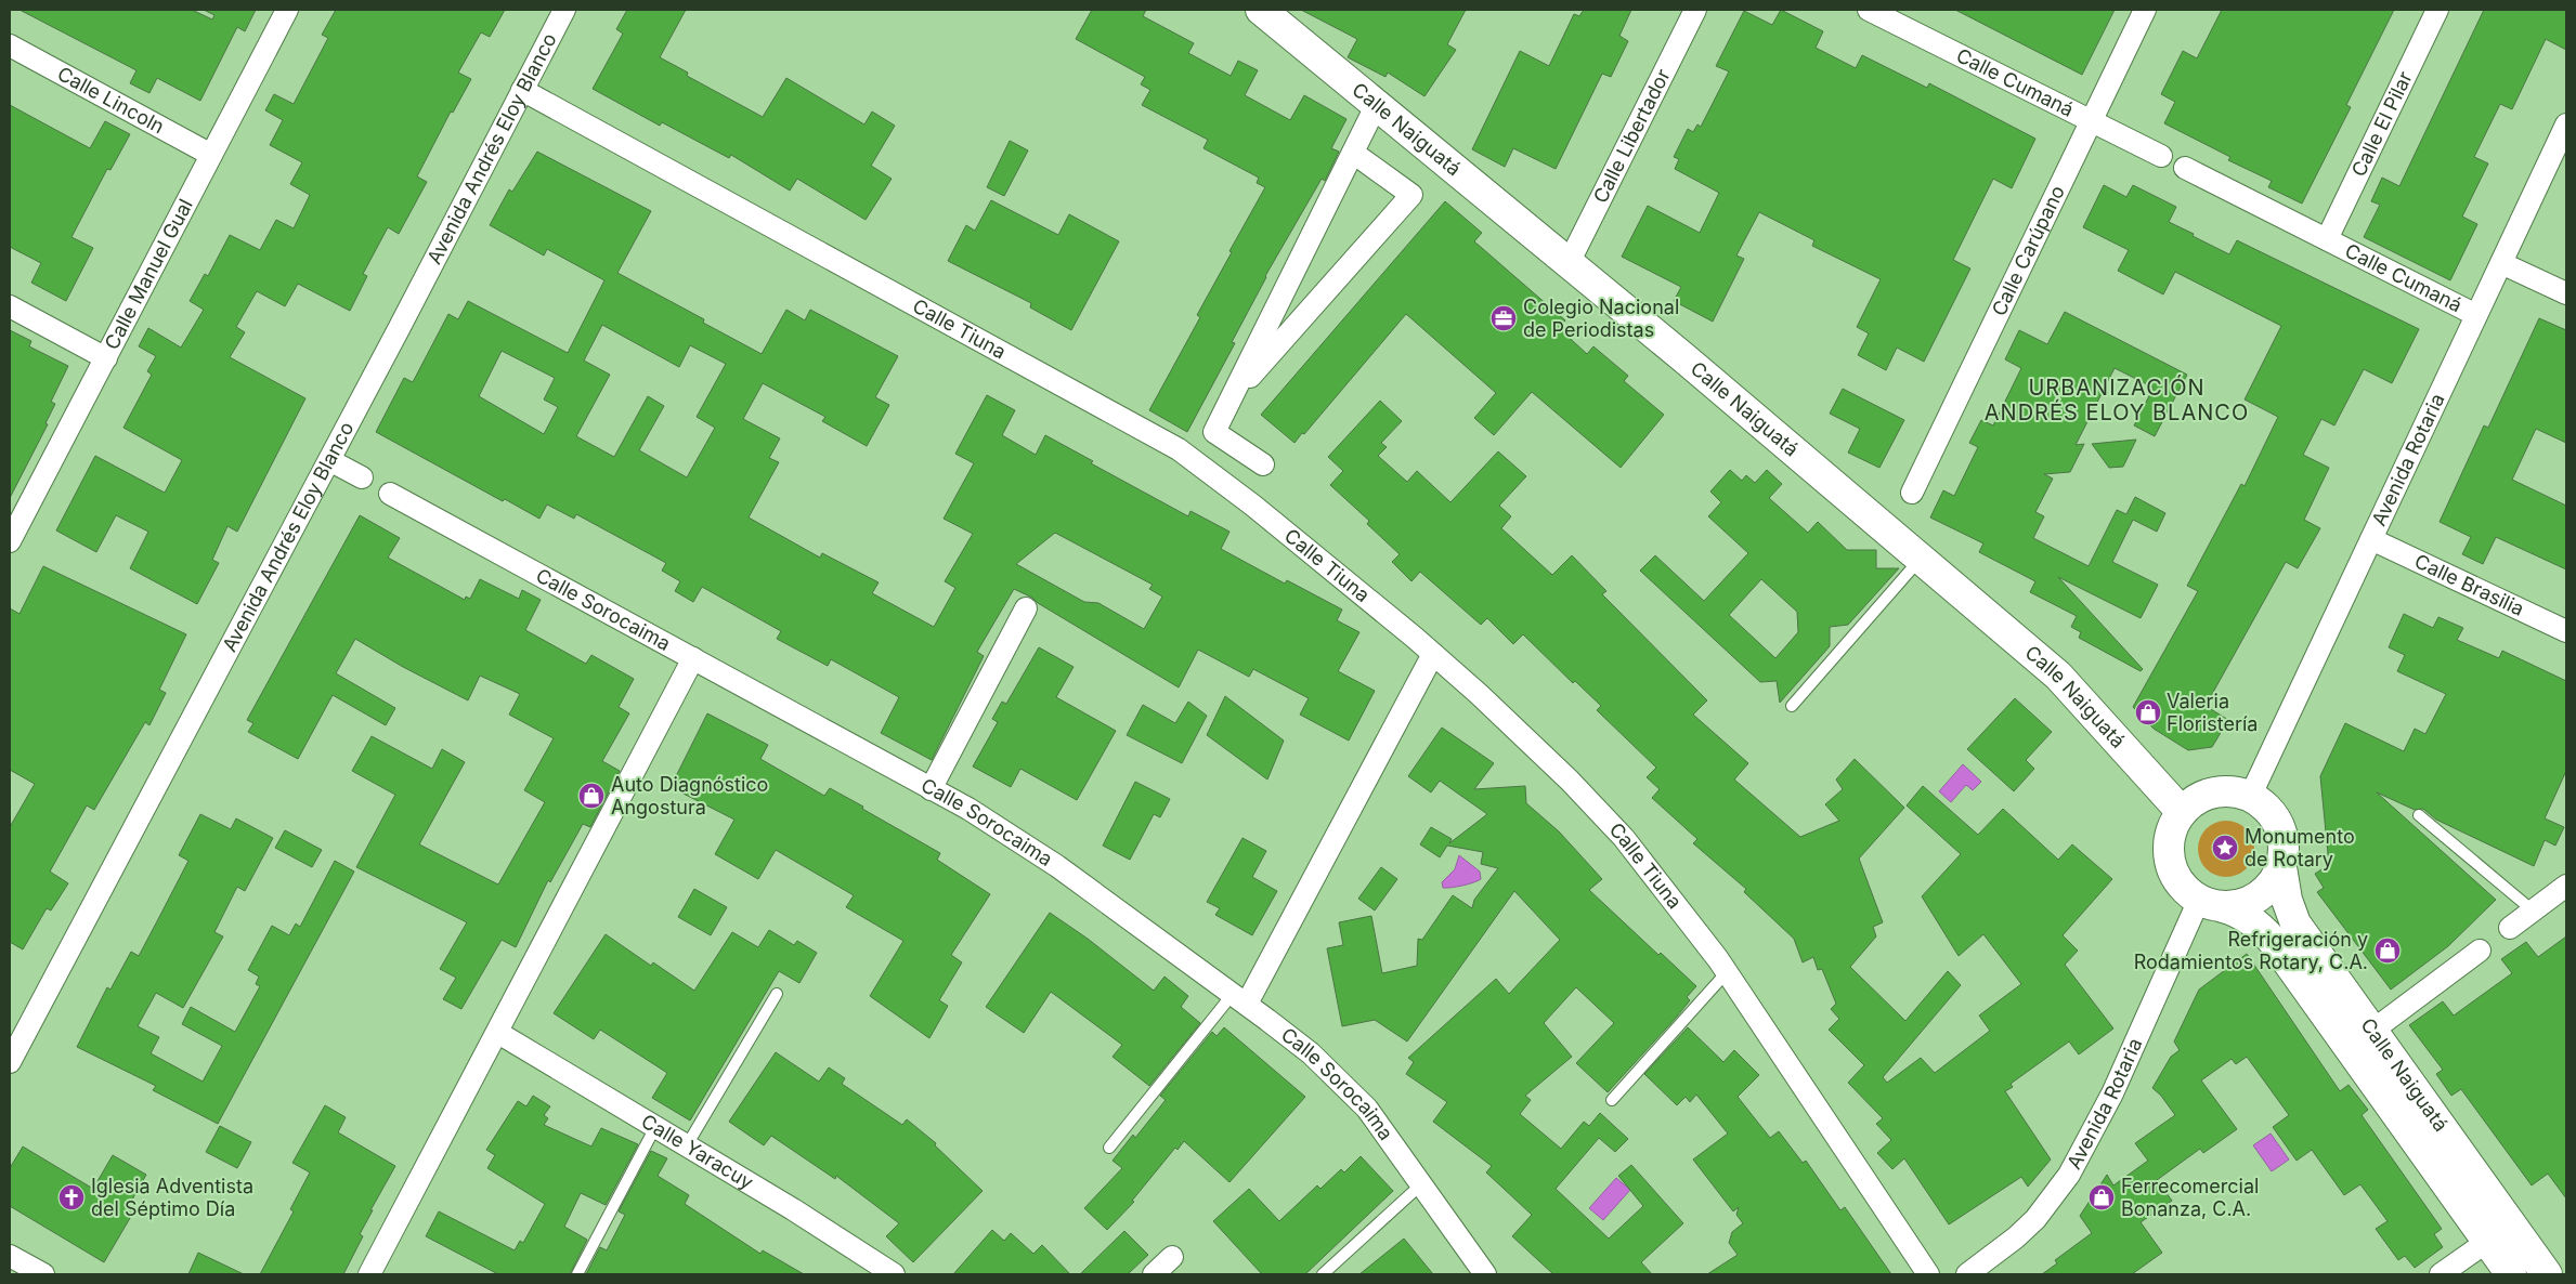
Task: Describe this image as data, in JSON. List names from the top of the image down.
{
  "streets": {
    "street": [
      "Calle Cumaná",
      "Calle Lincoln",
      "Calle El Pilar",
      "Calle Naiguatá",
      "Calle Libertador",
      "Avenida Andrés Eloy Blanco",
      "Calle Carúpano",
      "Calle Manuel Gual",
      "Calle Tiuna",
      "Avenida Rotaria",
      "Calle Brasilia",
      "Calle Sorocaima",
      "Calle Yaracuy"
    ]
  },
  "crossings": [
    ["Calle Cumaná", "Calle El Pilar"],
    ["Calle Cumaná", "Calle Carúpano"],
    ["Calle Cumaná", "Avenida Rotaria"],
    ["Calle Lincoln", "Calle Manuel Gual"],
    ["Calle Naiguatá", "Calle Libertador"],
    ["Calle Naiguatá", "Avenida Rotaria"],
    ["Avenida Andrés Eloy Blanco", "Calle Tiuna"],
    ["Avenida Rotaria", "Calle Brasilia"]
  ],
  "districts": ["URBANIZACIÓN ANDRÉS ELOY BLANCO"],
  "places": {
    "office": ["Colegio Nacional de Periodistas"],
    "shop": [
      "Valeria Floristería",
      "Auto Diagnóstico Angostura",
      "Refrigeración y Rodamientos Rotary, C.A.",
      "Ferrecomercial Bonanza, C.A."
    ],
    "place": ["Monumento de Rotary"],
    "church": ["Iglesia Adventista del Séptimo Día"]
  }
}
